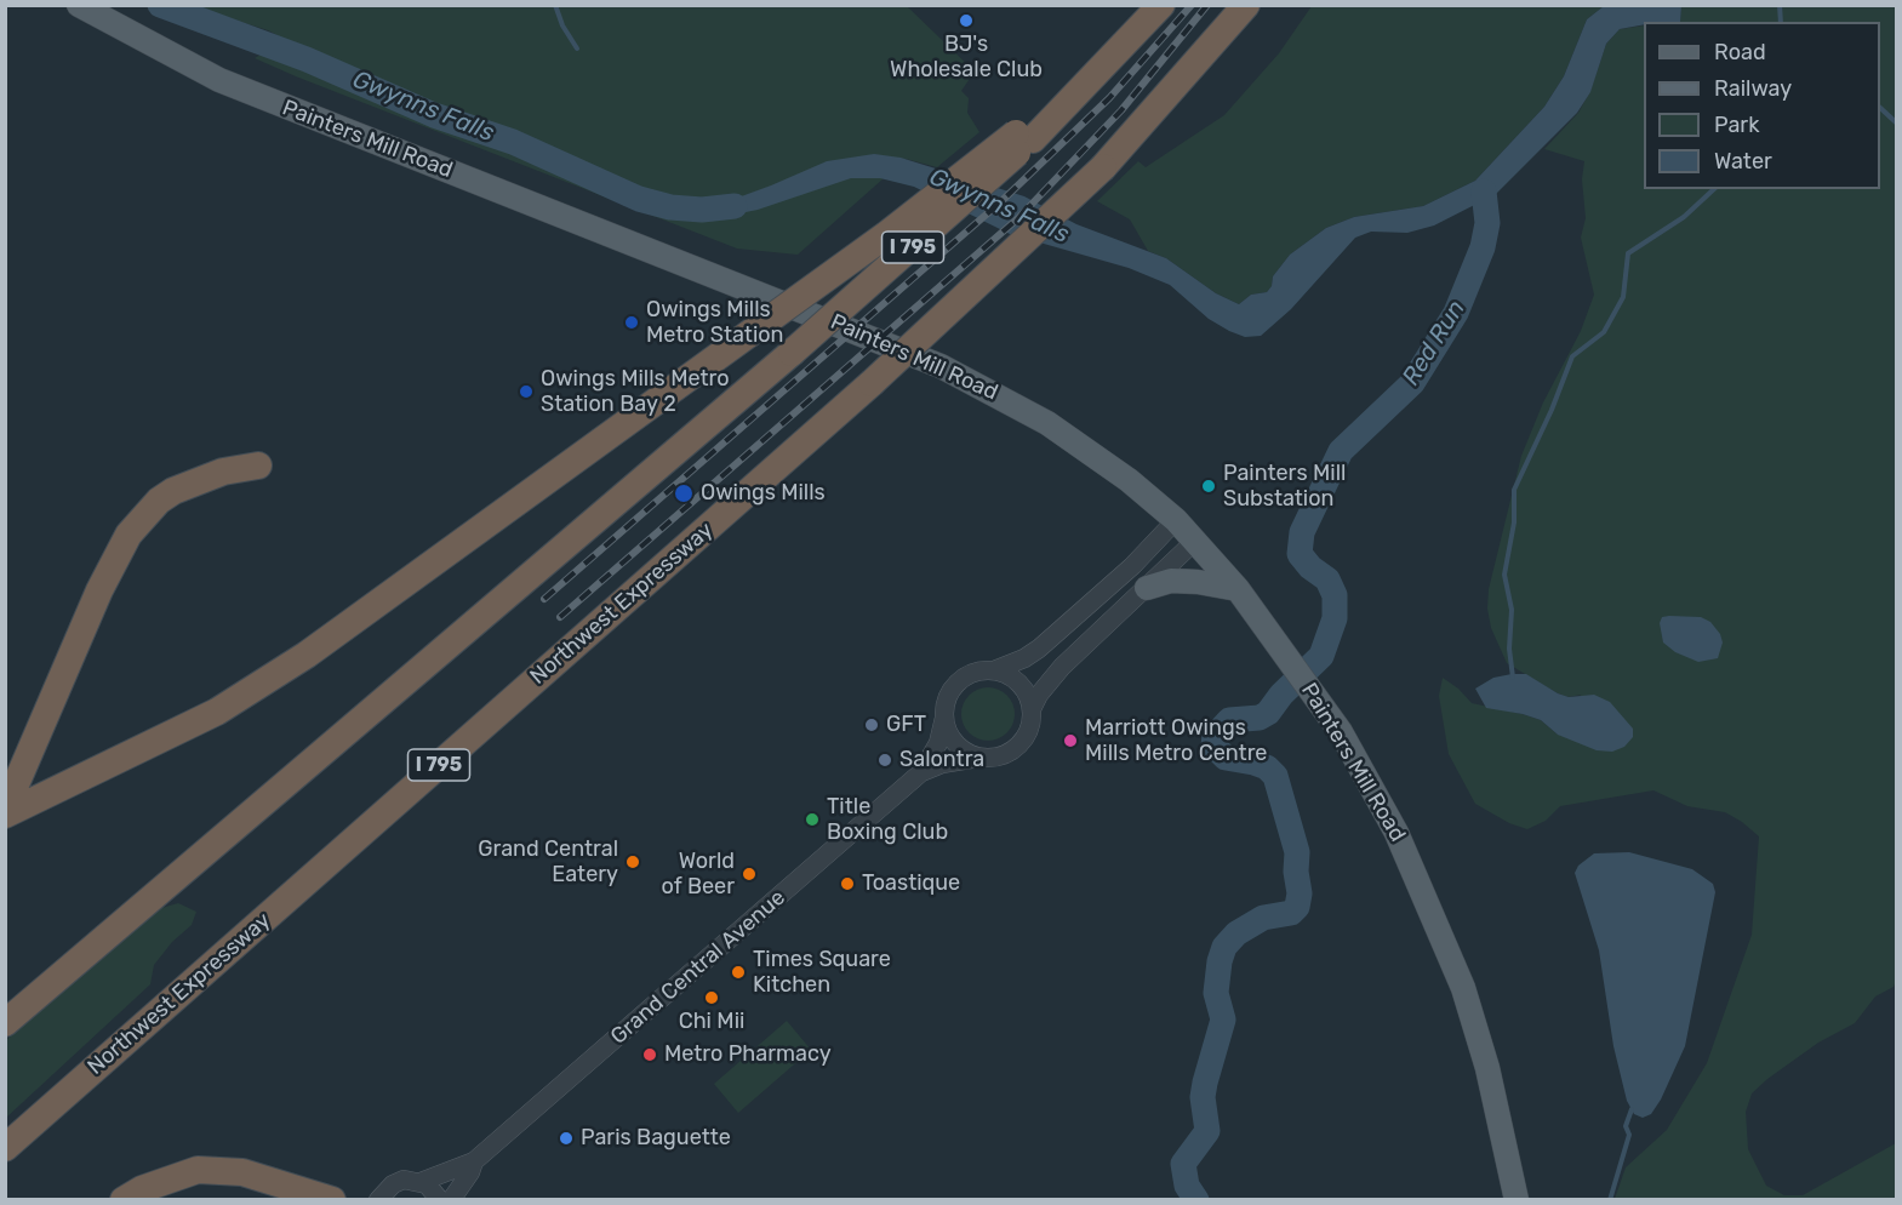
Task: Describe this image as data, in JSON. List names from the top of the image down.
{
  "streets": {
    "highway": ["I 795", "Northwest Expressway"],
    "main road": ["Painters Mill Road"],
    "street": ["Grand Central Avenue"]
  },
  "crossings": [
    ["Painters Mill Road", "Grand Central Avenue"]
  ],
  "water": ["Gwynns Falls", "Red Run"],
  "places": [
    "BJ's Wholesale Club",
    "Owings Mills Metro Station",
    "Owings Mills Metro Station Bay 2",
    "Painters Mill Substation",
    "Owings Mills",
    "GFT",
    "Marriott Owings Mills Metro Centre",
    "Salontra",
    "Title Boxing Club",
    "Grand Central Eatery",
    "World of Beer",
    "Toastique",
    "Times Square Kitchen",
    "Chi Mii",
    "Metro Pharmacy",
    "Paris Baguette"
  ],
  "legend": [
    "Road",
    "Railway",
    "Park",
    "Water"
  ]
}
